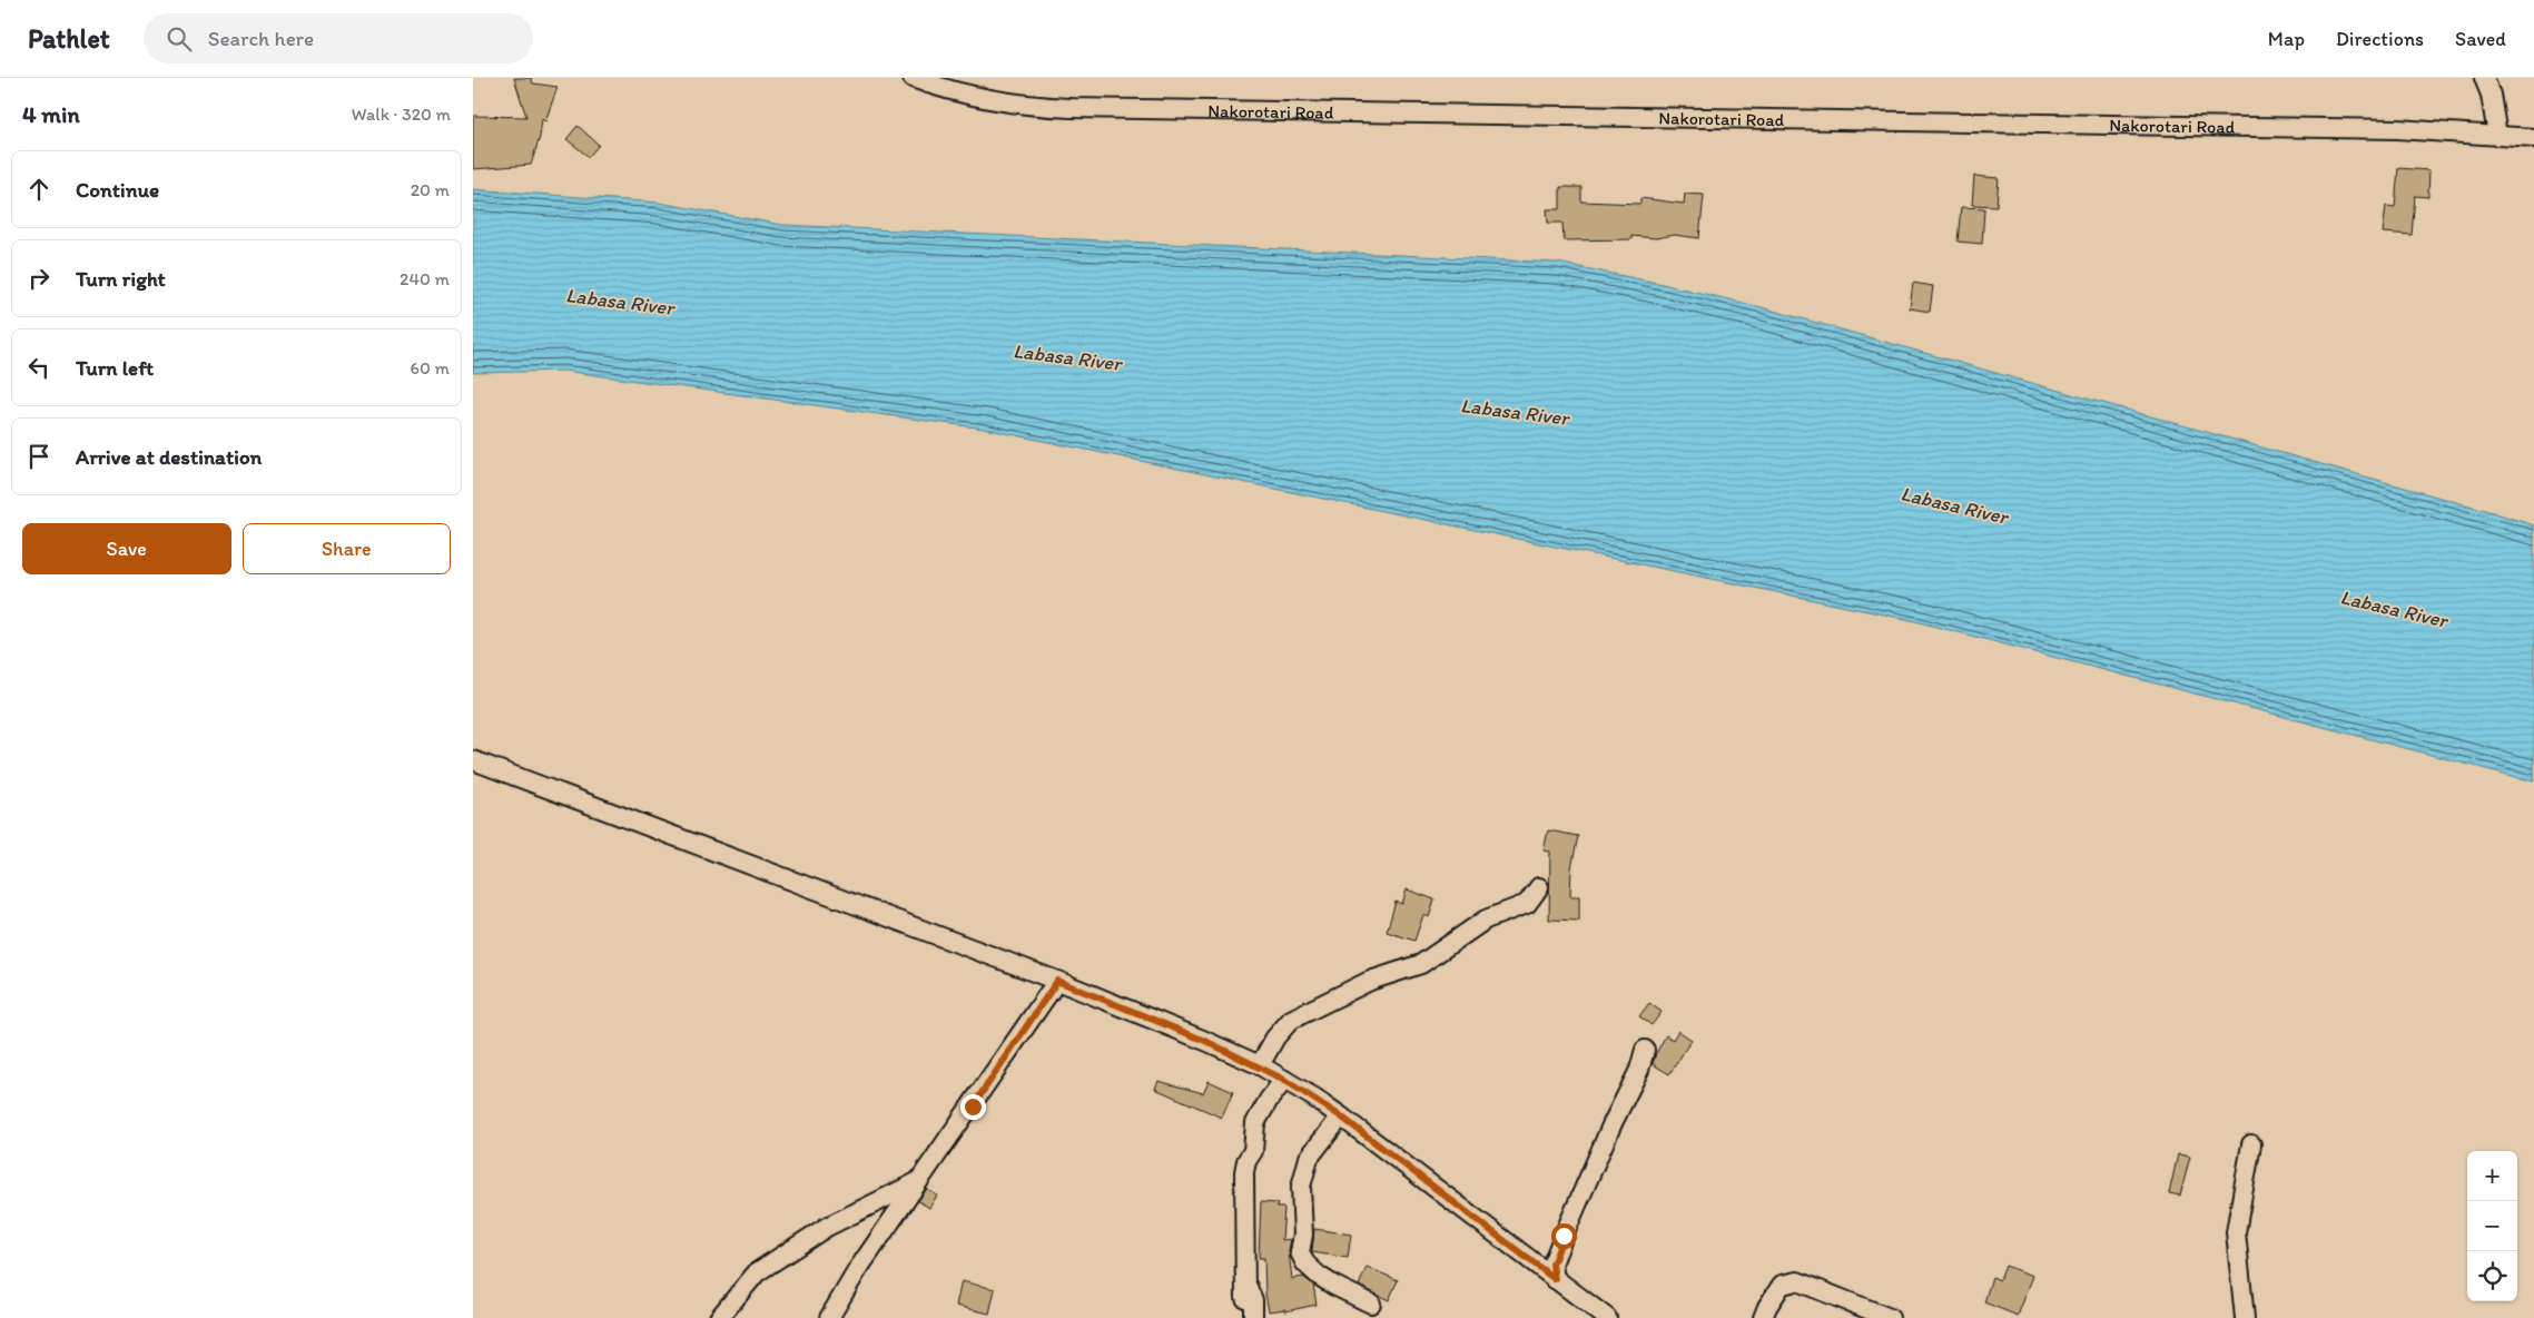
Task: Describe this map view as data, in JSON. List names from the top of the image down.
{
  "streets": {
    "street": ["Nakorotari Road"]
  },
  "water": ["Labasa River"],
  "page": {
    "header": "Pathlet",
    "search": "Search here",
    "nav": ["Map", "Directions", "Saved"],
    "heading": ["4 min", "Walk · 320 m"],
    "list": [
      ["Continue", "20 m"],
      ["Turn right", "240 m"],
      ["Turn left", "60 m"],
      "Arrive at destination"
    ],
    "buttons": ["Save", "Share"],
    "map_buttons": ["+", "−"]
  }
}
